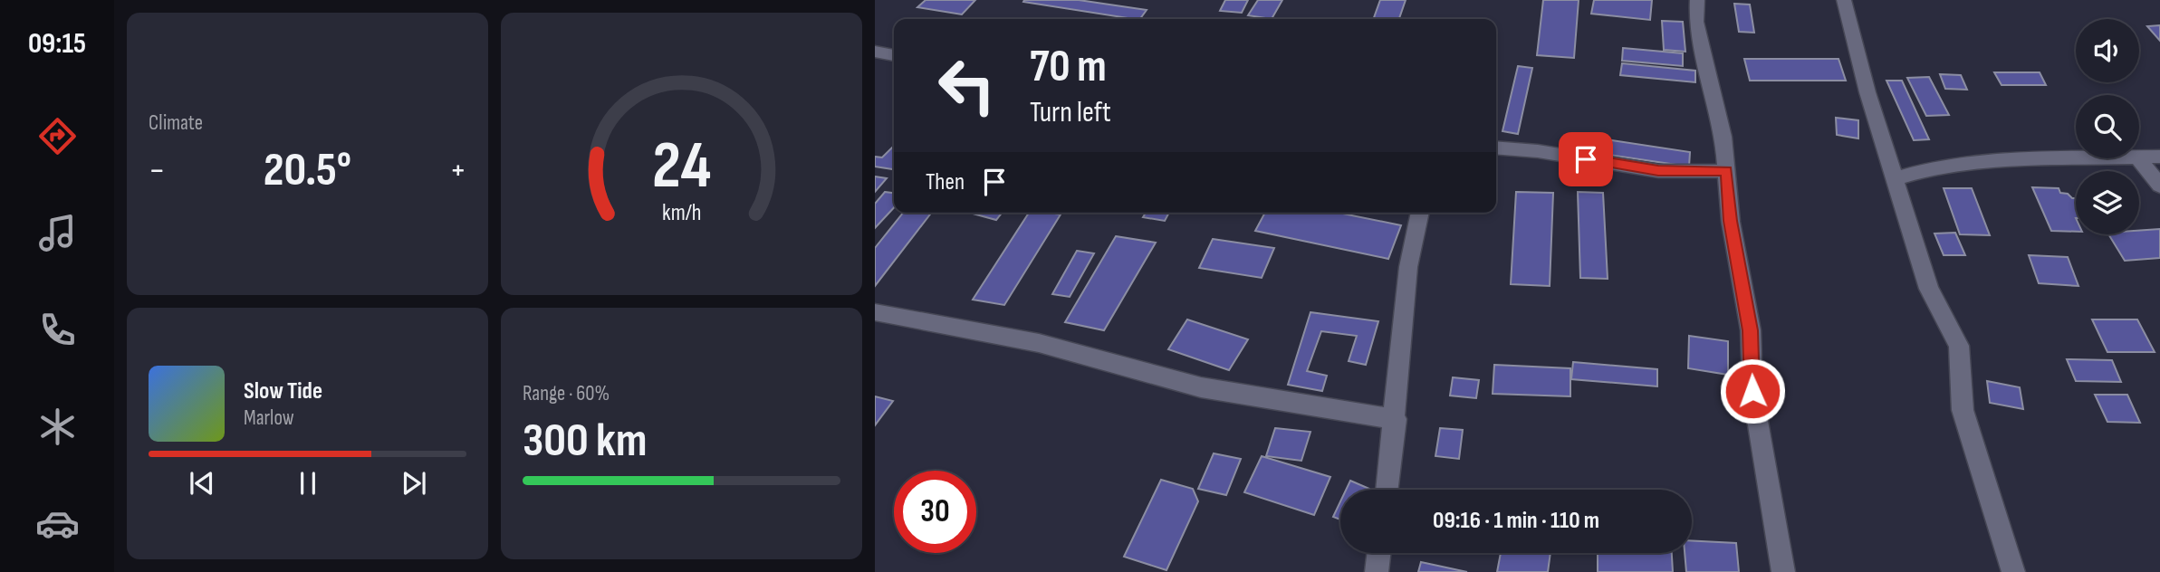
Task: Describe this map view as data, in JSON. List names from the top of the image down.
{
  "page": {
    "tabs": "09:15",
    "tile": [
      "Climate",
      ["Range · 60%", "300 km"]
    ],
    "turn": ["70 m", "Turn left"],
    "heat": ["−", "20.5°", "+"],
    "then": "Then",
    "song": ["Slow Tide", "Marlow"],
    "limit": "30",
    "trip": "09:16 · 1 min · 110 m",
    "gauge": ["24", "km/h"]
  }
}
